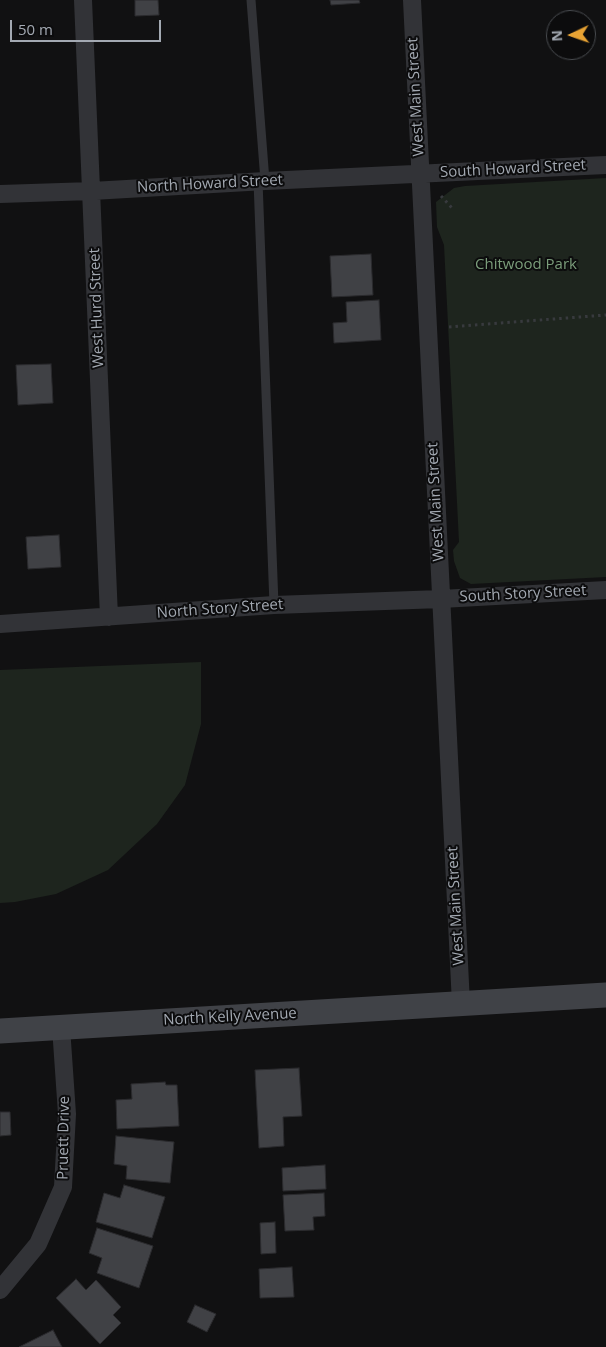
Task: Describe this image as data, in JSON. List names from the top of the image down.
{
  "streets": {
    "main road": ["North Kelly Avenue"],
    "street": [
      "West Main Street",
      "South Howard Street",
      "North Howard Street",
      "West Hurd Street",
      "South Story Street",
      "North Story Street",
      "Pruett Drive"
    ]
  },
  "crossings": [
    ["West Main Street", "South Howard Street"],
    ["West Main Street", "North Howard Street"],
    ["West Main Street", "South Story Street"],
    ["West Main Street", "North Story Street"],
    ["West Main Street", "North Kelly Avenue"],
    ["South Howard Street", "North Howard Street"],
    ["North Howard Street", "West Hurd Street"],
    ["West Hurd Street", "North Story Street"],
    ["South Story Street", "North Story Street"],
    ["North Kelly Avenue", "Pruett Drive"]
  ],
  "parks": ["Chitwood Park"],
  "scale_bar": "50 m",
  "north": "left"
}
